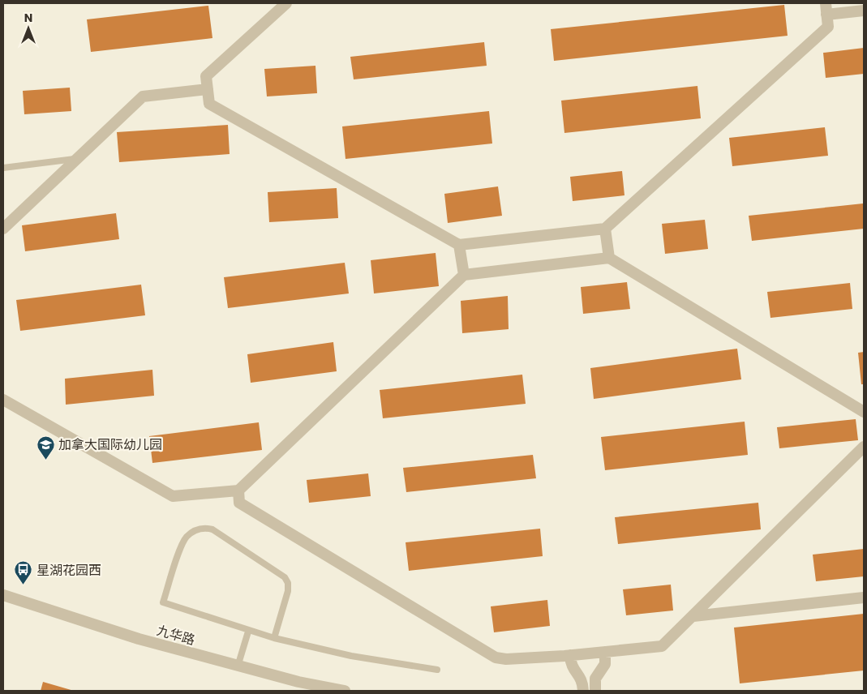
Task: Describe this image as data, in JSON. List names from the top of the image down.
{
  "streets": {
    "street": ["九华路"]
  },
  "places": {
    "school or university": ["加拿大国际幼儿园"],
    "bus stop": ["星湖花园西"]
  },
  "north": "top"
}
